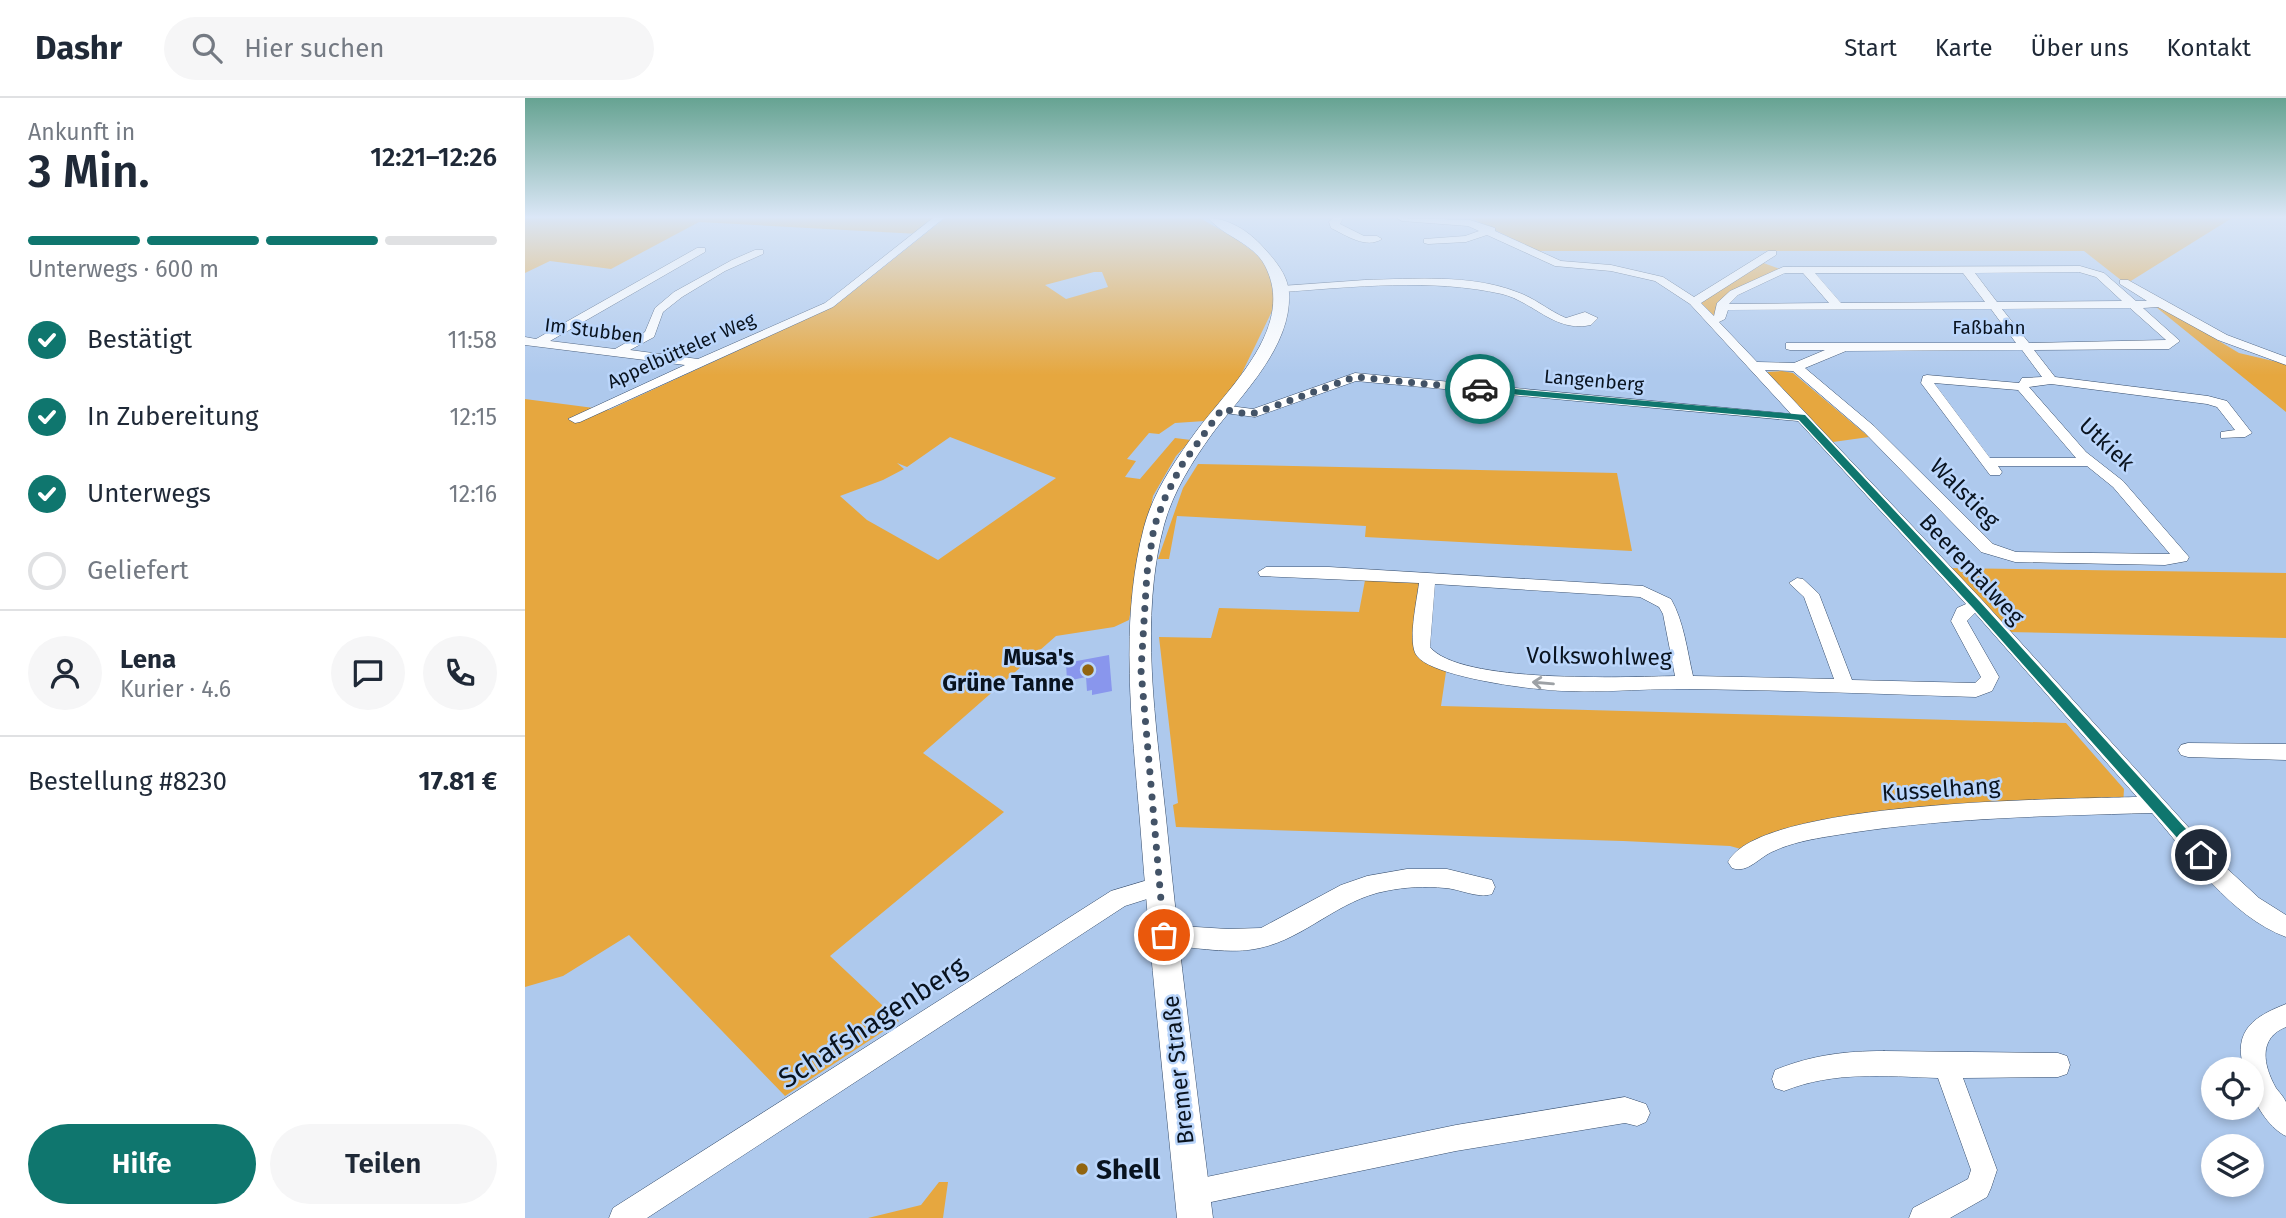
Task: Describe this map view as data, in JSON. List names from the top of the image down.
{
  "streets": {
    "main road": ["Bremer Straße"],
    "street": [
      "Faßbahn",
      "Im Stubben",
      "Appelbütteler Weg",
      "Langenberg",
      "Utkiek",
      "Walstieg",
      "Beerentalweg",
      "Volkswohlweg",
      "Kusselhang",
      "Schafshagenberg"
    ]
  },
  "crossings": [
    ["Faßbahn", "Walstieg"],
    ["Faßbahn", "Beerentalweg"],
    ["Im Stubben", "Appelbütteler Weg"],
    ["Langenberg", "Beerentalweg"],
    ["Langenberg", "Bremer Straße"],
    ["Utkiek", "Walstieg"],
    ["Beerentalweg", "Volkswohlweg"],
    ["Beerentalweg", "Kusselhang"],
    ["Schafshagenberg", "Bremer Straße"]
  ],
  "places": ["Musa's Grüne Tanne", "Shell"],
  "page": {
    "header": "Dashr",
    "search": "Hier suchen",
    "nav": [
      "Start",
      "Karte",
      "Über uns",
      "Kontakt"
    ],
    "heading": ["3 Min.", "Ankunft in", "12:21–12:26"],
    "panel": [
      "Lena",
      "Kurier · 4.6",
      "Bestellung #8230",
      "17.81 €"
    ],
    "bar": "Unterwegs · 600 m",
    "list": [
      ["Bestätigt", "11:58"],
      ["In Zubereitung", "12:15"],
      ["Unterwegs", "12:16"],
      "Geliefert"
    ],
    "buttons": ["Hilfe", "Teilen"]
  }
}
